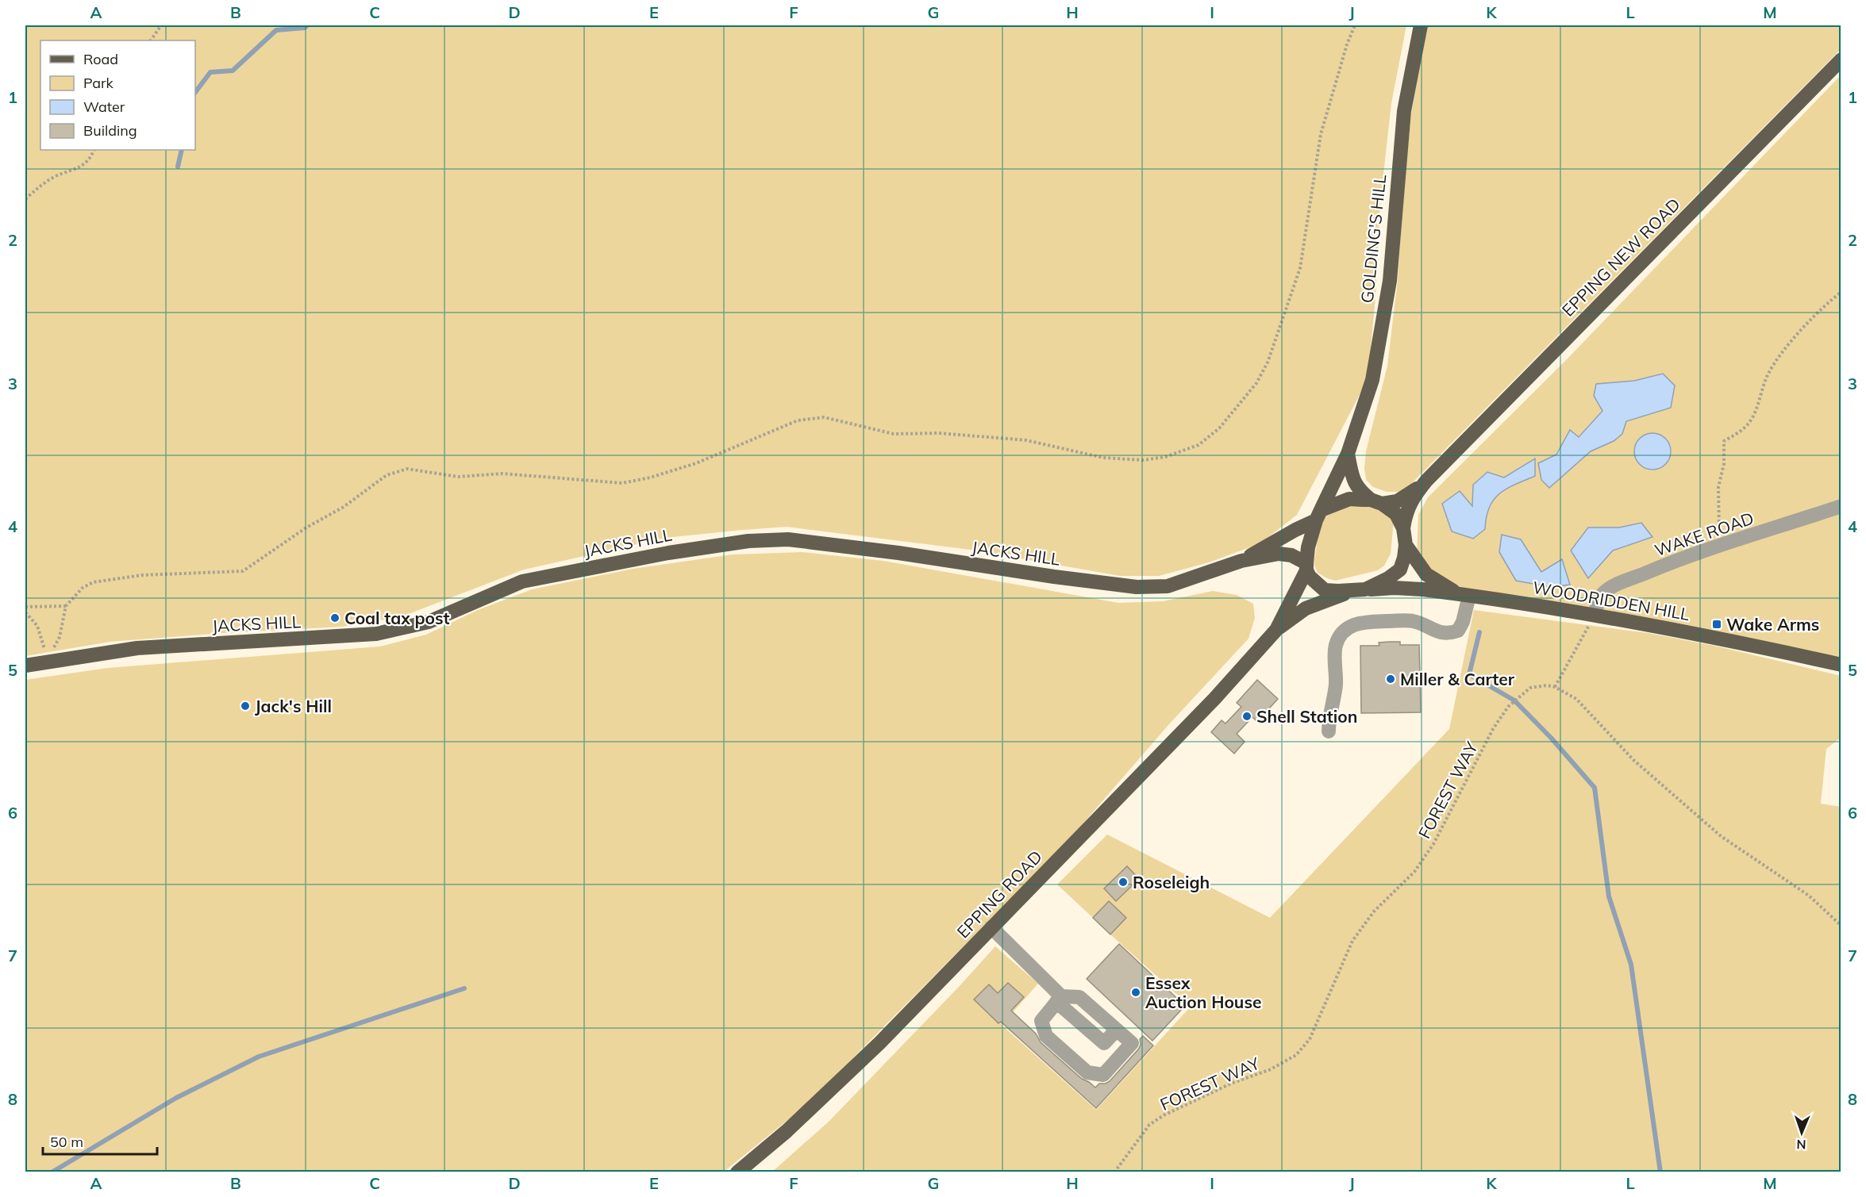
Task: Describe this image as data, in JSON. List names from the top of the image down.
{
  "streets": {
    "main road": [
      "GOLDING'S HILL",
      "EPPING NEW ROAD",
      "JACKS HILL",
      "WOODRIDDEN HILL",
      "EPPING ROAD"
    ],
    "street": ["WAKE ROAD"],
    "path": ["FOREST WAY"]
  },
  "crossings": [
    ["GOLDING'S HILL", "EPPING NEW ROAD"],
    ["GOLDING'S HILL", "WOODRIDDEN HILL"],
    ["GOLDING'S HILL", "EPPING ROAD"],
    ["EPPING NEW ROAD", "WOODRIDDEN HILL"],
    ["EPPING NEW ROAD", "EPPING ROAD"],
    ["WAKE ROAD", "WOODRIDDEN HILL"],
    ["WOODRIDDEN HILL", "EPPING ROAD"]
  ],
  "places": {
    "other": [
      "Coal tax post",
      "Miller & Carter",
      "Jack's Hill",
      "Shell Station",
      "Roseleigh",
      "Essex Auction House"
    ],
    "transit": ["Wake Arms"]
  },
  "legend": [
    "Road",
    "Park",
    "Water",
    "Building"
  ],
  "scale_bar": "50 m",
  "north": "bottom",
  "grid": {
    "columns": [
      "A",
      "B",
      "C",
      "D",
      "E",
      "F",
      "G",
      "H",
      "I",
      "J",
      "K",
      "L",
      "M"
    ],
    "rows": [
      "1",
      "2",
      "3",
      "4",
      "5",
      "6",
      "7",
      "8"
    ]
  }
}
